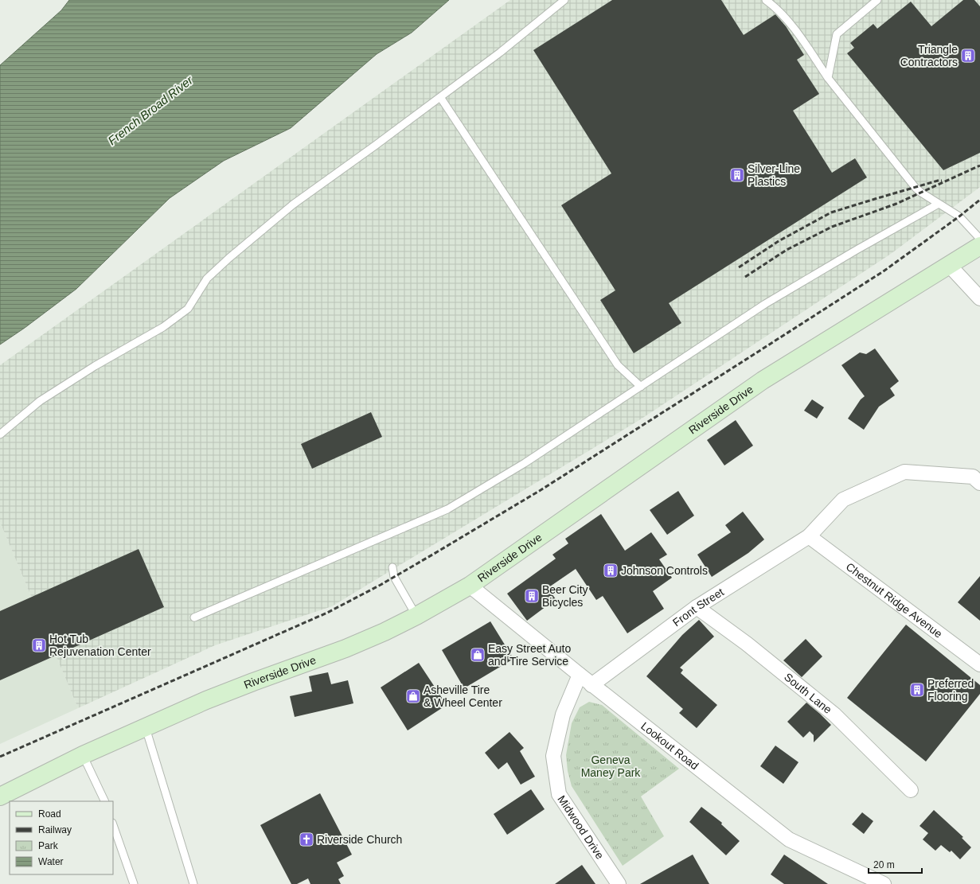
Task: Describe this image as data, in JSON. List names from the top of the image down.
{
  "streets": {
    "main road": ["Riverside Drive"],
    "street": [
      "Chestnut Ridge Avenue",
      "Front Street",
      "South Lane",
      "Lookout Road",
      "Midwood Drive"
    ]
  },
  "crossings": [
    ["Riverside Drive", "Lookout Road"],
    ["Chestnut Ridge Avenue", "Front Street"],
    ["Front Street", "South Lane"],
    ["Front Street", "Lookout Road"],
    ["Lookout Road", "Midwood Drive"]
  ],
  "water": ["French Broad River"],
  "parks": ["Geneva Maney Park"],
  "places": {
    "building": [
      "Triangle Contractors",
      "Silver-Line Plastics",
      "Johnson Controls",
      "Beer City Bicycles",
      "Hot Tub Rejuvenation Center",
      "Preferred Flooring"
    ],
    "shop": ["Easy Street Auto and Tire Service", "Asheville Tire & Wheel Center"],
    "church": ["Riverside Church"]
  },
  "legend": [
    "Road",
    "Railway",
    "Park",
    "Water"
  ],
  "scale_bar": "20 m"
}
